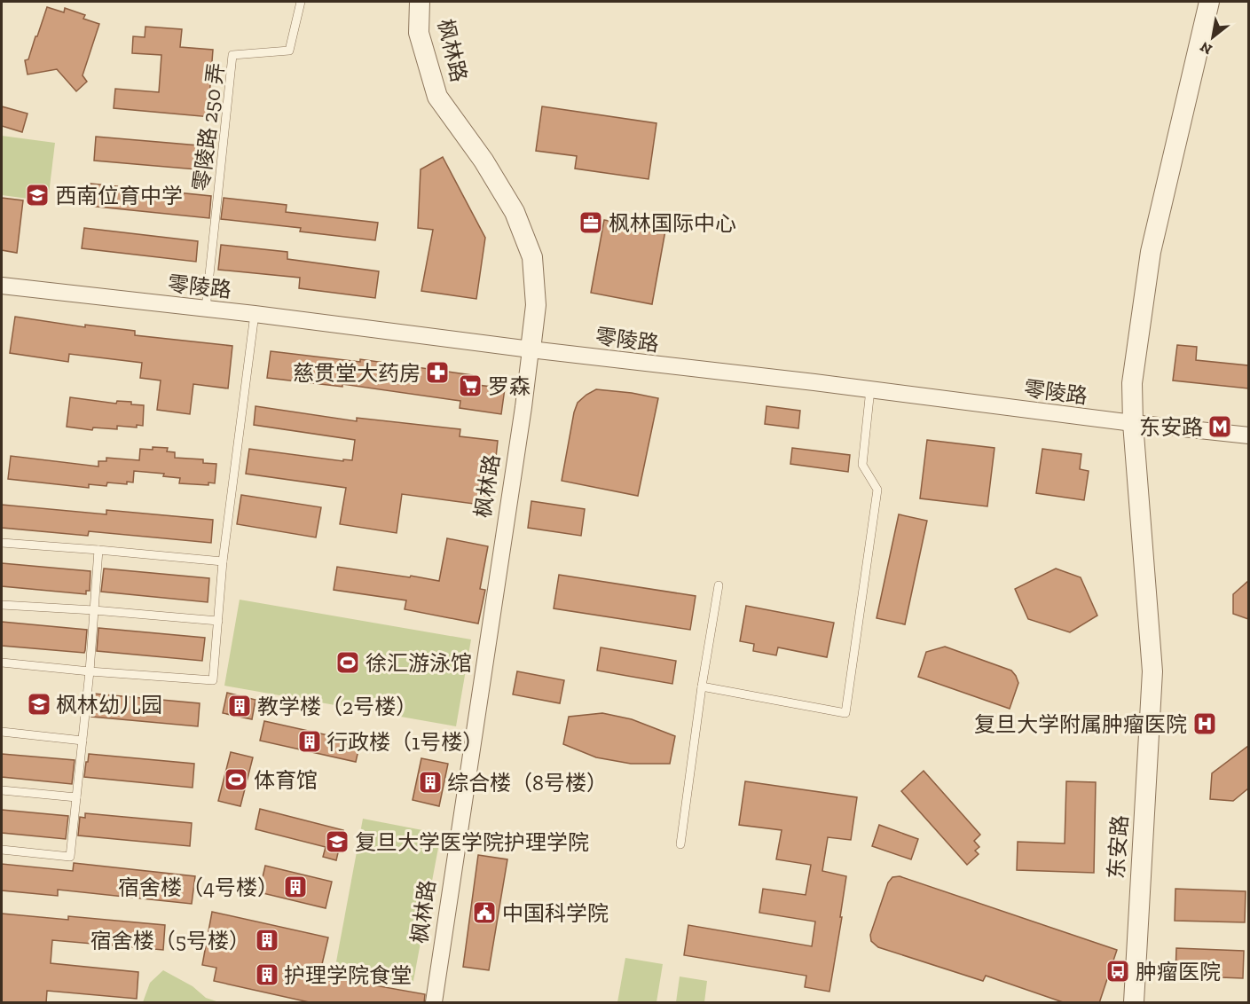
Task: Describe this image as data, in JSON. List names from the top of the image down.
{
  "streets": {
    "street": ["枫林路", "零陵路", "东安路"],
    "lane": ["零陵路 250 弄"]
  },
  "crossings": [
    ["枫林路", "零陵路"],
    ["零陵路 250 弄", "零陵路"],
    ["零陵路", "东安路"]
  ],
  "places": {
    "school or university": ["西南位育中学", "枫林幼儿园", "复旦大学医学院护理学院"],
    "office": ["枫林国际中心"],
    "pharmacy": ["慈贯堂大药房"],
    "supermarket": ["罗森"],
    "metro station": ["东安路"],
    "sports": ["徐汇游泳馆", "体育馆"],
    "building": [
      "教学楼（2号楼）",
      "行政楼（1号楼）",
      "综合楼（8号楼）",
      "宿舍楼（4号楼）",
      "宿舍楼（5号楼）",
      "护理学院食堂"
    ],
    "hospital": ["复旦大学附属肿瘤医院"],
    "public building": ["中国科学院"],
    "bus stop": ["肿瘤医院"]
  },
  "north": "bottom left"
}
